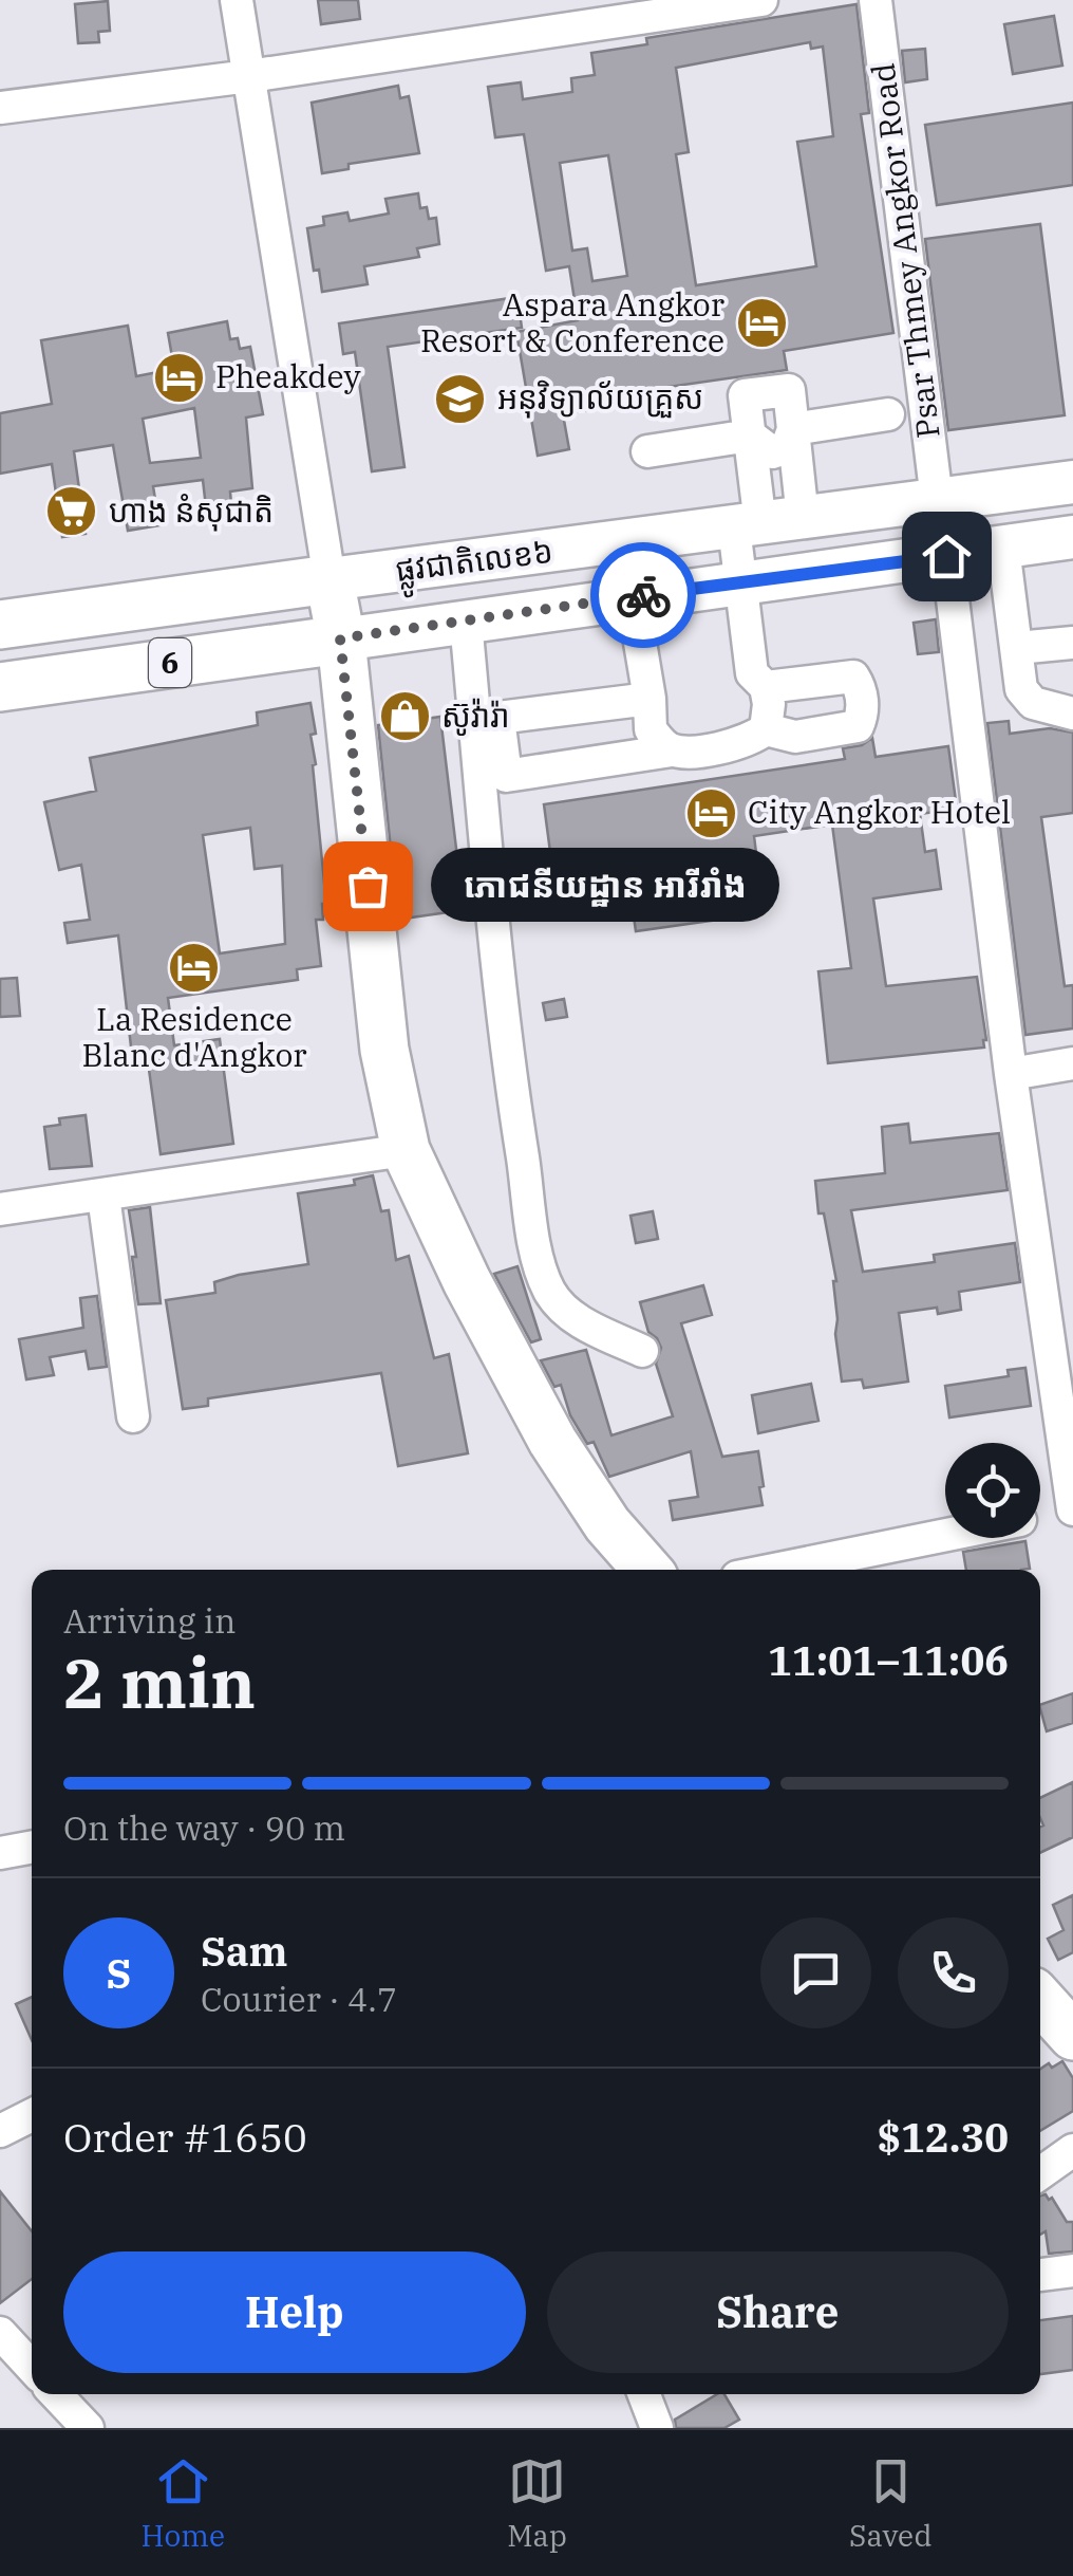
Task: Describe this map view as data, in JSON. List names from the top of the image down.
{
  "streets": {
    "highway": ["ផ្លូវជាតិលេខ៦", "6"],
    "street": ["Psar Thmey Angkor Road"]
  },
  "crossings": [
    ["Psar Thmey Angkor Road", "ផ្លូវជាតិលេខ៦"]
  ],
  "places": {
    "hotel": [
      "Aspara Angkor Resort & Conference",
      "Pheakdey",
      "City Angkor Hotel",
      "La Residence Blanc d'Angkor"
    ],
    "school or university": ["អនុវិទ្យាល័យគ្រួស"],
    "supermarket": ["ហាង នំសុជាតិ"],
    "shop": ["ស៊ូវ៉ារ៉ា"],
    "other": ["ភោជនីយដ្ឋាន អារីរាំង"]
  },
  "page": {
    "bubble": "ភោជនីយដ្ឋាន អារីរាំង",
    "heading": ["2 min", "Arriving in", "11:01–11:06"],
    "panel": [
      "Sam",
      "Courier · 4.7",
      "Order #1650",
      "$12.30"
    ],
    "bar": "On the way · 90 m",
    "round": "S",
    "buttons": ["Help", "Share"],
    "tabs": ["Home", "Map", "Saved"]
  }
}
